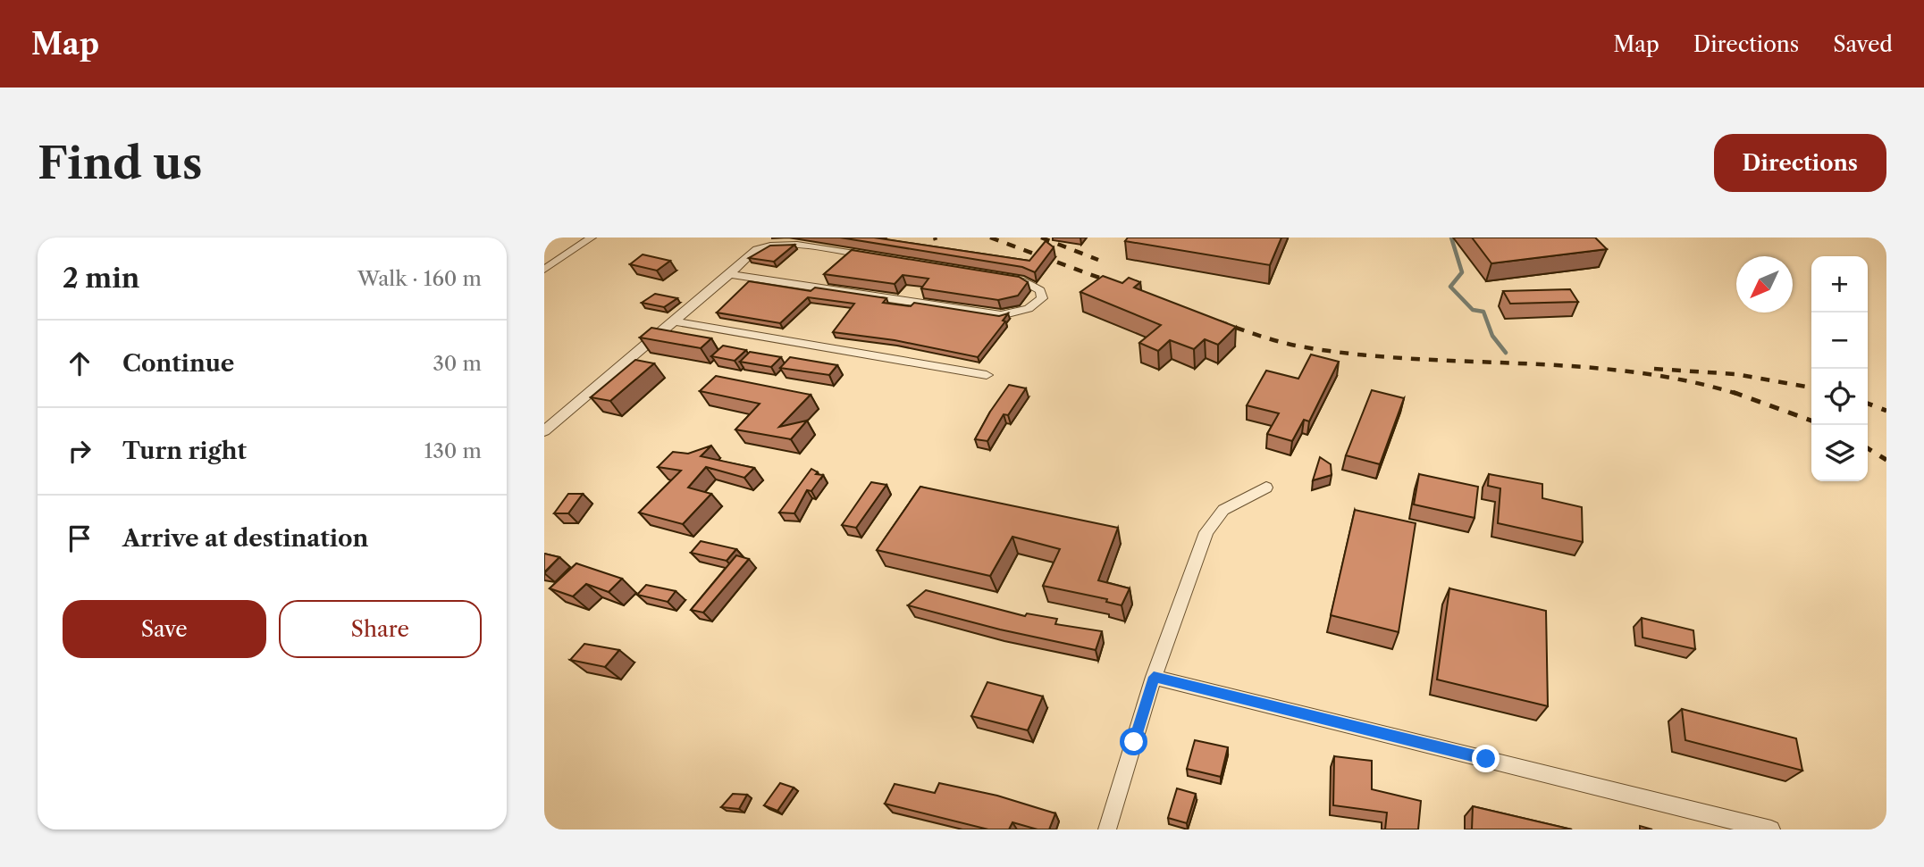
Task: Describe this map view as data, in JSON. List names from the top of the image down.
{
  "north": "bottom left",
  "page": {
    "header": "Map",
    "nav": ["Map", "Directions", "Saved"],
    "buttons": [
      "Directions",
      ["Save", "Share"]
    ],
    "title": "Find us",
    "heading": ["2 min", "Walk · 160 m"],
    "map_buttons": ["+", "−"],
    "list": [
      ["Continue", "30 m"],
      ["Turn right", "130 m"],
      "Arrive at destination"
    ]
  }
}
